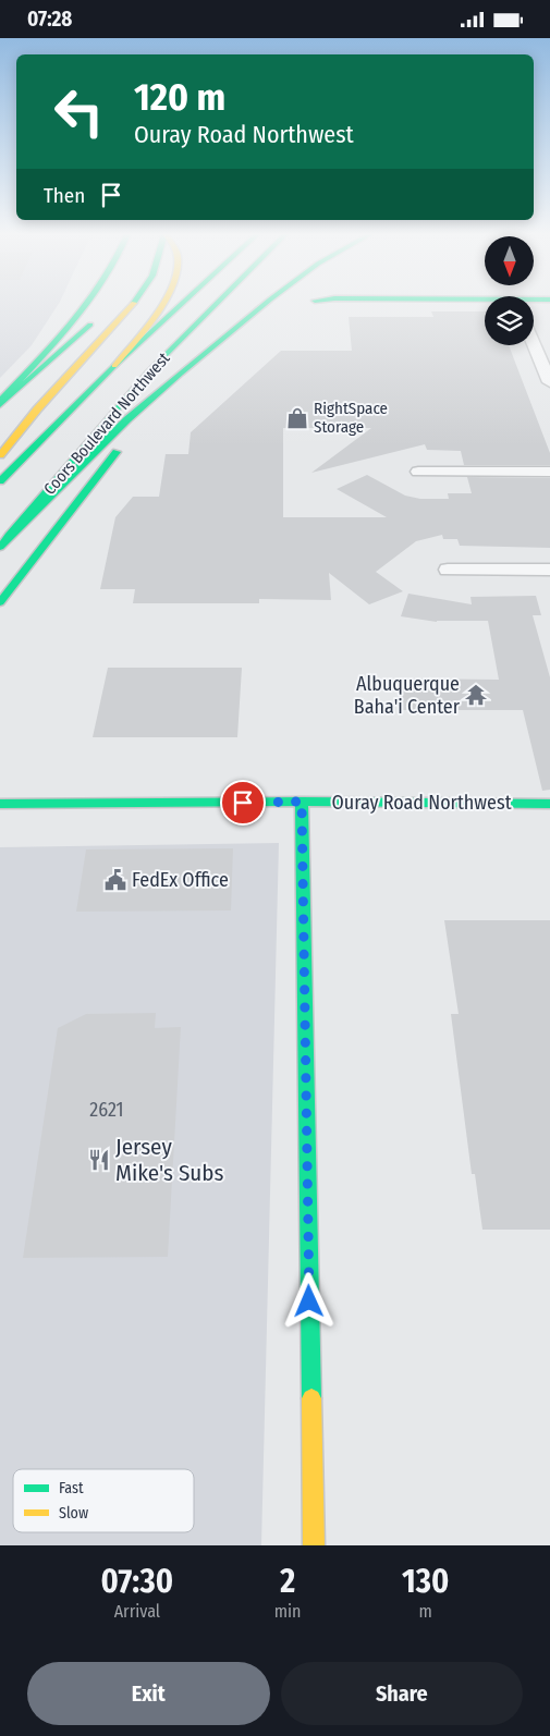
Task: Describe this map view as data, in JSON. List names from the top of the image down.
{
  "streets": {
    "main road": ["Coors Boulevard Northwest", "Ouray Road Northwest"]
  },
  "places": {
    "shop": ["RightSpace Storage"],
    "temple": ["Albuquerque Baha'i Center"],
    "public building": ["FedEx Office"],
    "restaurant": ["Jersey Mike's Subs"]
  },
  "house_numbers": ["2621"],
  "legend": ["Fast", "Slow"],
  "north": "bottom",
  "page": {
    "status": "07:28",
    "turn": ["120 m", "Ouray Road Northwest"],
    "then": "Then",
    "eta": [
      "07:30",
      "Arrival",
      "2",
      "min",
      "130",
      "m"
    ],
    "buttons": ["Exit", "Share"]
  }
}
